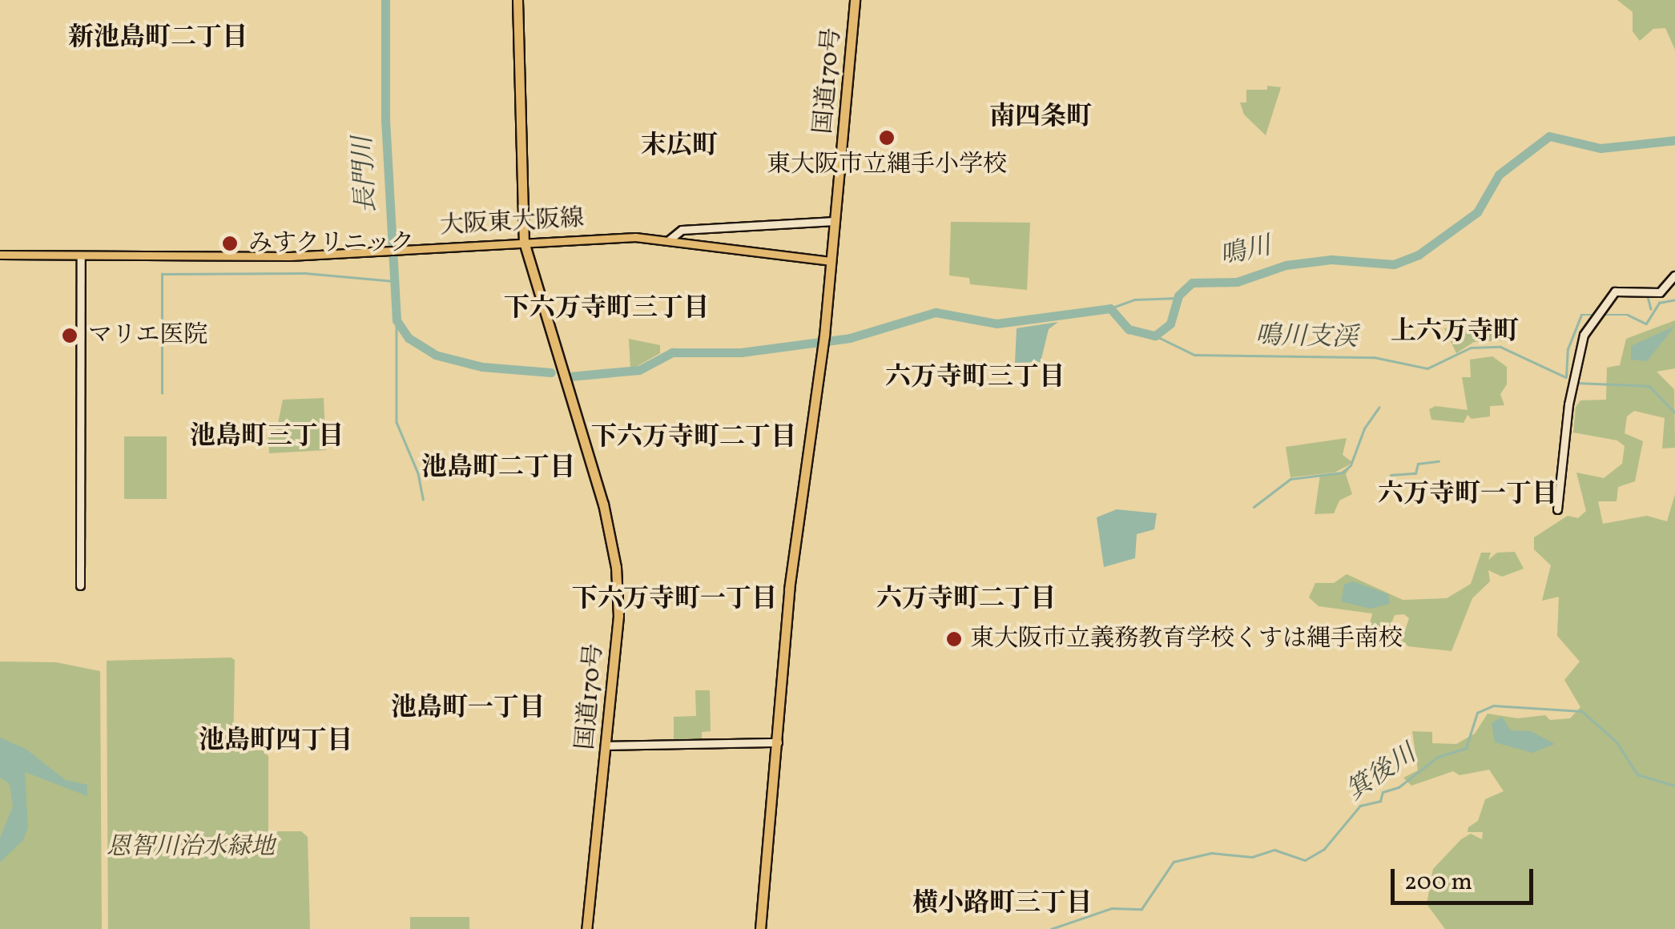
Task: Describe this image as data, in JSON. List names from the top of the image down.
{
  "streets": {
    "highway": ["国道170号"],
    "main road": ["大阪東大阪線"]
  },
  "crossings": [
    ["国道170号", "大阪東大阪線"]
  ],
  "districts": [
    "新池島町二丁目",
    "南四条町",
    "末広町",
    "下六万寺町三丁目",
    "上六万寺町",
    "六万寺町三丁目",
    "池島町三丁目",
    "下六万寺町二丁目",
    "池島町二丁目",
    "六万寺町一丁目",
    "下六万寺町一丁目",
    "六万寺町二丁目",
    "池島町一丁目",
    "池島町四丁目",
    "横小路町三丁目"
  ],
  "water": [
    "長門川",
    "鳴川",
    "鳴川支渓",
    "箕後川"
  ],
  "parks": ["恩智川治水緑地"],
  "places": [
    "東大阪市立縄手小学校",
    "みすクリニック",
    "マリエ医院",
    "東大阪市立義務教育学校くすは縄手南校"
  ],
  "scale_bar": "200 m"
}
